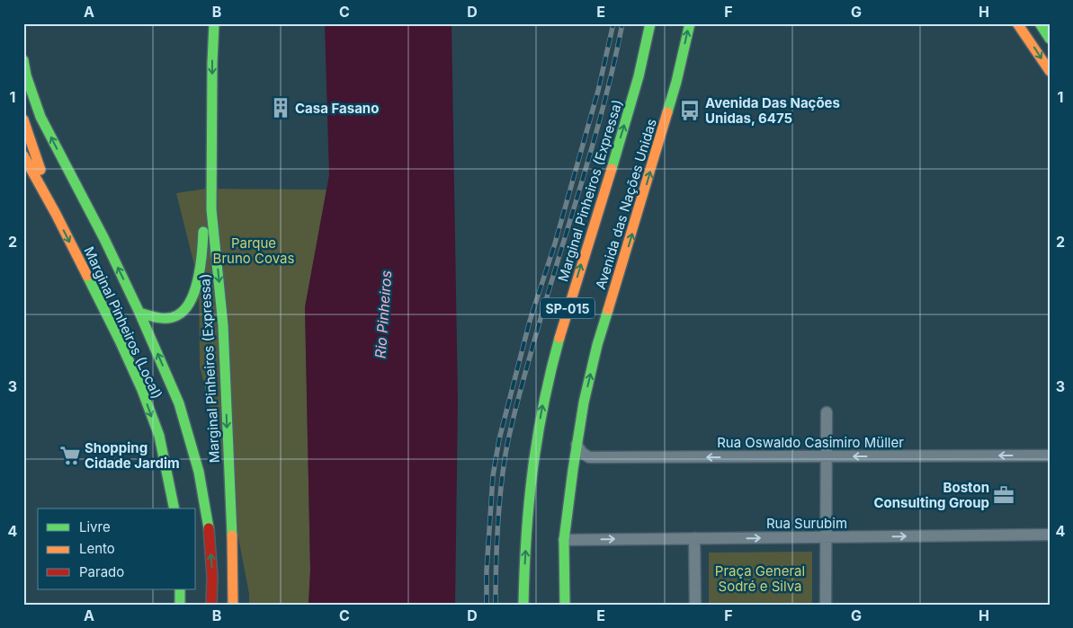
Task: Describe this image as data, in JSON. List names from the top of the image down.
{
  "streets": {
    "main road": [
      "Marginal Pinheiros (Expressa)",
      "Avenida das Nações Unidas",
      "SP-015",
      "Marginal Pinheiros (Local)"
    ],
    "street": ["Rua Oswaldo Casimiro Müller", "Rua Surubim"]
  },
  "crossings": [
    ["Avenida das Nações Unidas", "Rua Oswaldo Casimiro Müller"],
    ["Avenida das Nações Unidas", "Rua Surubim"]
  ],
  "one_way": ["Avenida das Nações Unidas", "Rua Oswaldo Casimiro Müller", "Rua Surubim"],
  "water": ["Rio Pinheiros"],
  "parks": ["Parque Bruno Covas", "Praça General Sodré e Silva"],
  "places": {
    "building": ["Casa Fasano"],
    "bus stop": ["Avenida Das Nações Unidas, 6475"],
    "supermarket": ["Shopping Cidade Jardim"],
    "office": ["Boston Consulting Group"]
  },
  "legend": ["Livre", "Lento", "Parado"],
  "grid": {
    "columns": [
      "A",
      "B",
      "C",
      "D",
      "E",
      "F",
      "G",
      "H"
    ],
    "rows": [
      "1",
      "2",
      "3",
      "4"
    ]
  }
}
